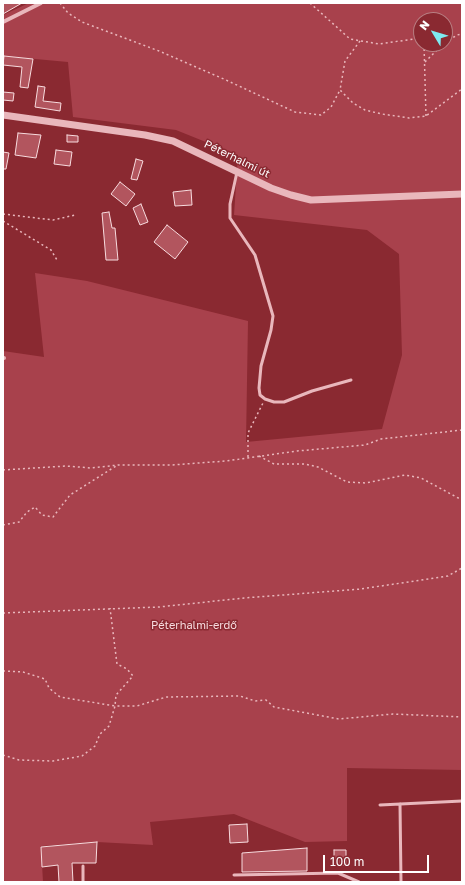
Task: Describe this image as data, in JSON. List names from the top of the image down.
{
  "streets": {
    "street": ["Péterhalmi út"]
  },
  "parks": ["Péterhalmi-erdő"],
  "scale_bar": "100 m",
  "north": "top left"
}
